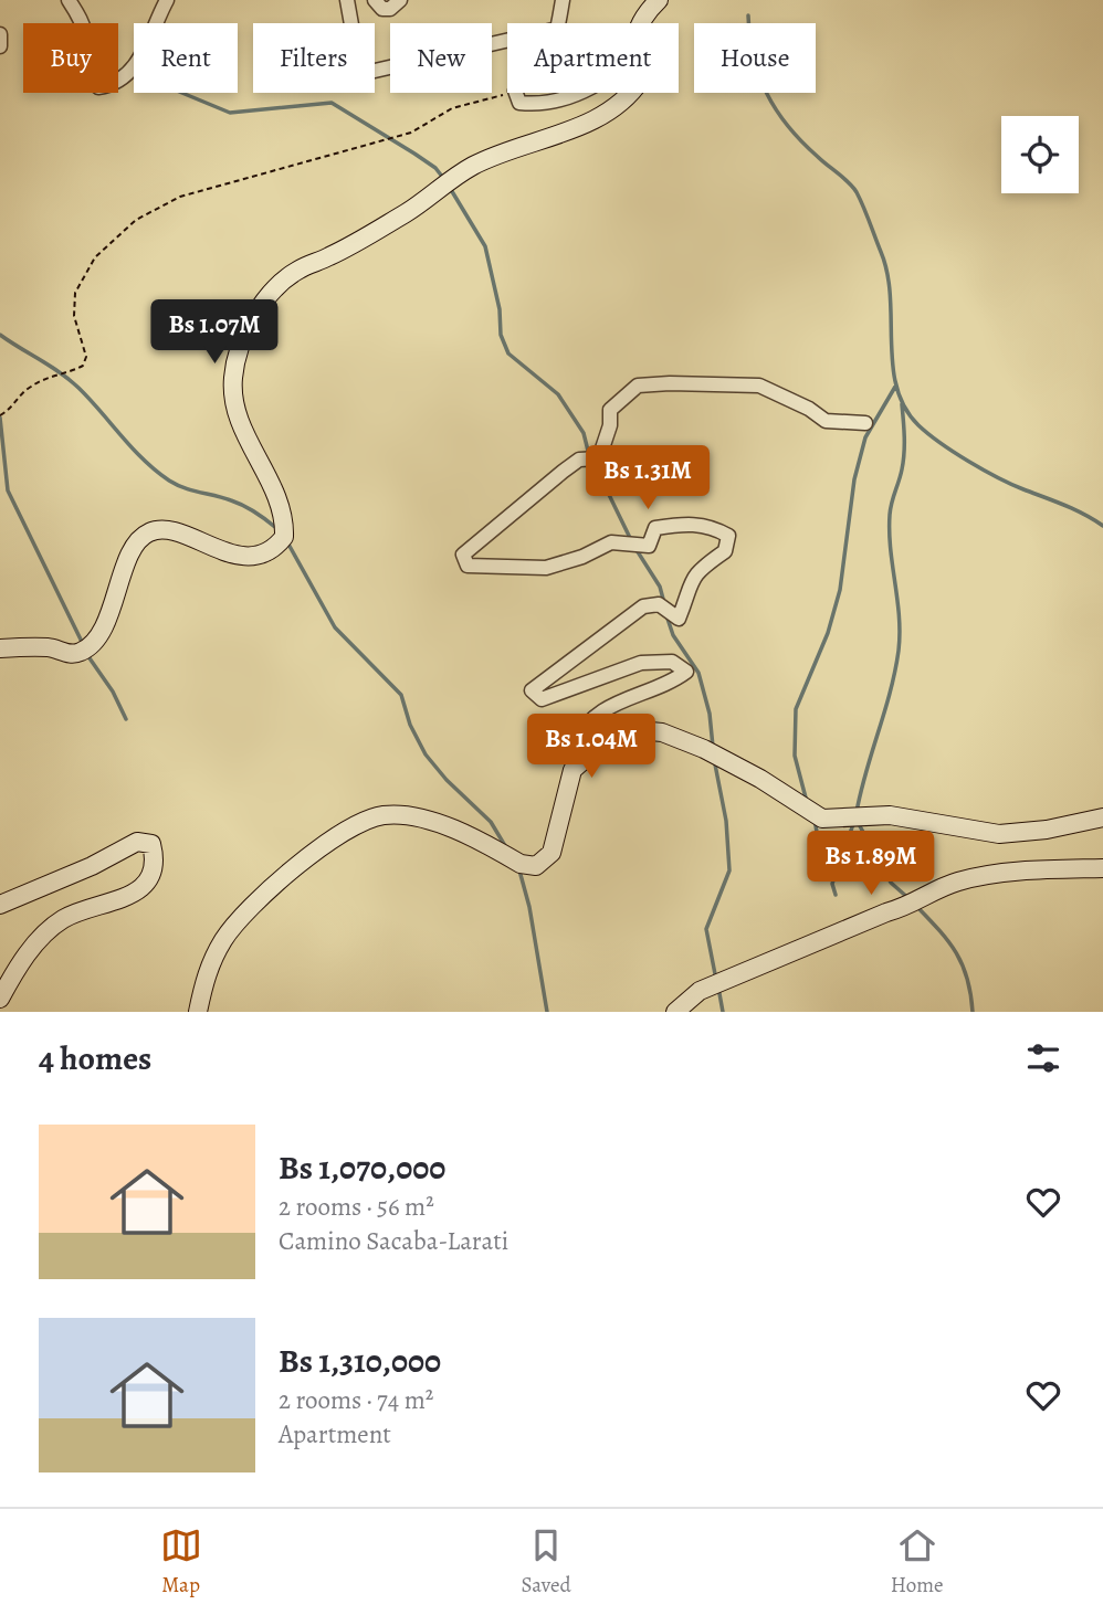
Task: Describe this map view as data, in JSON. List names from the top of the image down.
{
  "page": {
    "chip": [
      "Buy",
      "Rent",
      "Filters",
      "New",
      "Apartment",
      "House"
    ],
    "price": [
      "Bs 1.07M",
      "Bs 1.31M",
      "Bs 1.04M",
      "Bs 1.89M"
    ],
    "heading": "4 homes",
    "list": [
      {
        "name": "Bs 1,070,000",
        "note": "2 rooms · 56 m² · Camino Sacaba-Larati"
      },
      {
        "name": "Bs 1,310,000",
        "note": "2 rooms · 74 m² · Apartment"
      }
    ],
    "tabs": ["Map", "Saved", "Home"]
  }
}
